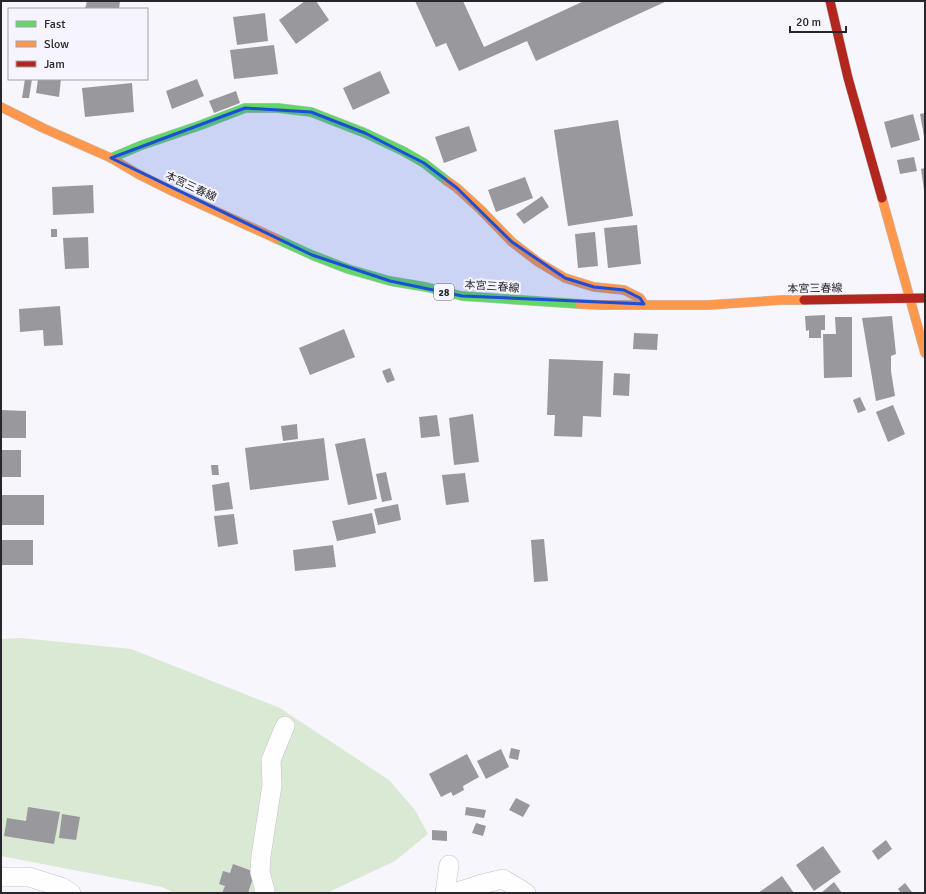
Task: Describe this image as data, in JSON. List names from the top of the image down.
{
  "streets": {
    "street": ["本宮三春線", "28"]
  },
  "legend": ["Fast", "Slow", "Jam"],
  "scale_bar": "20 m"
}
